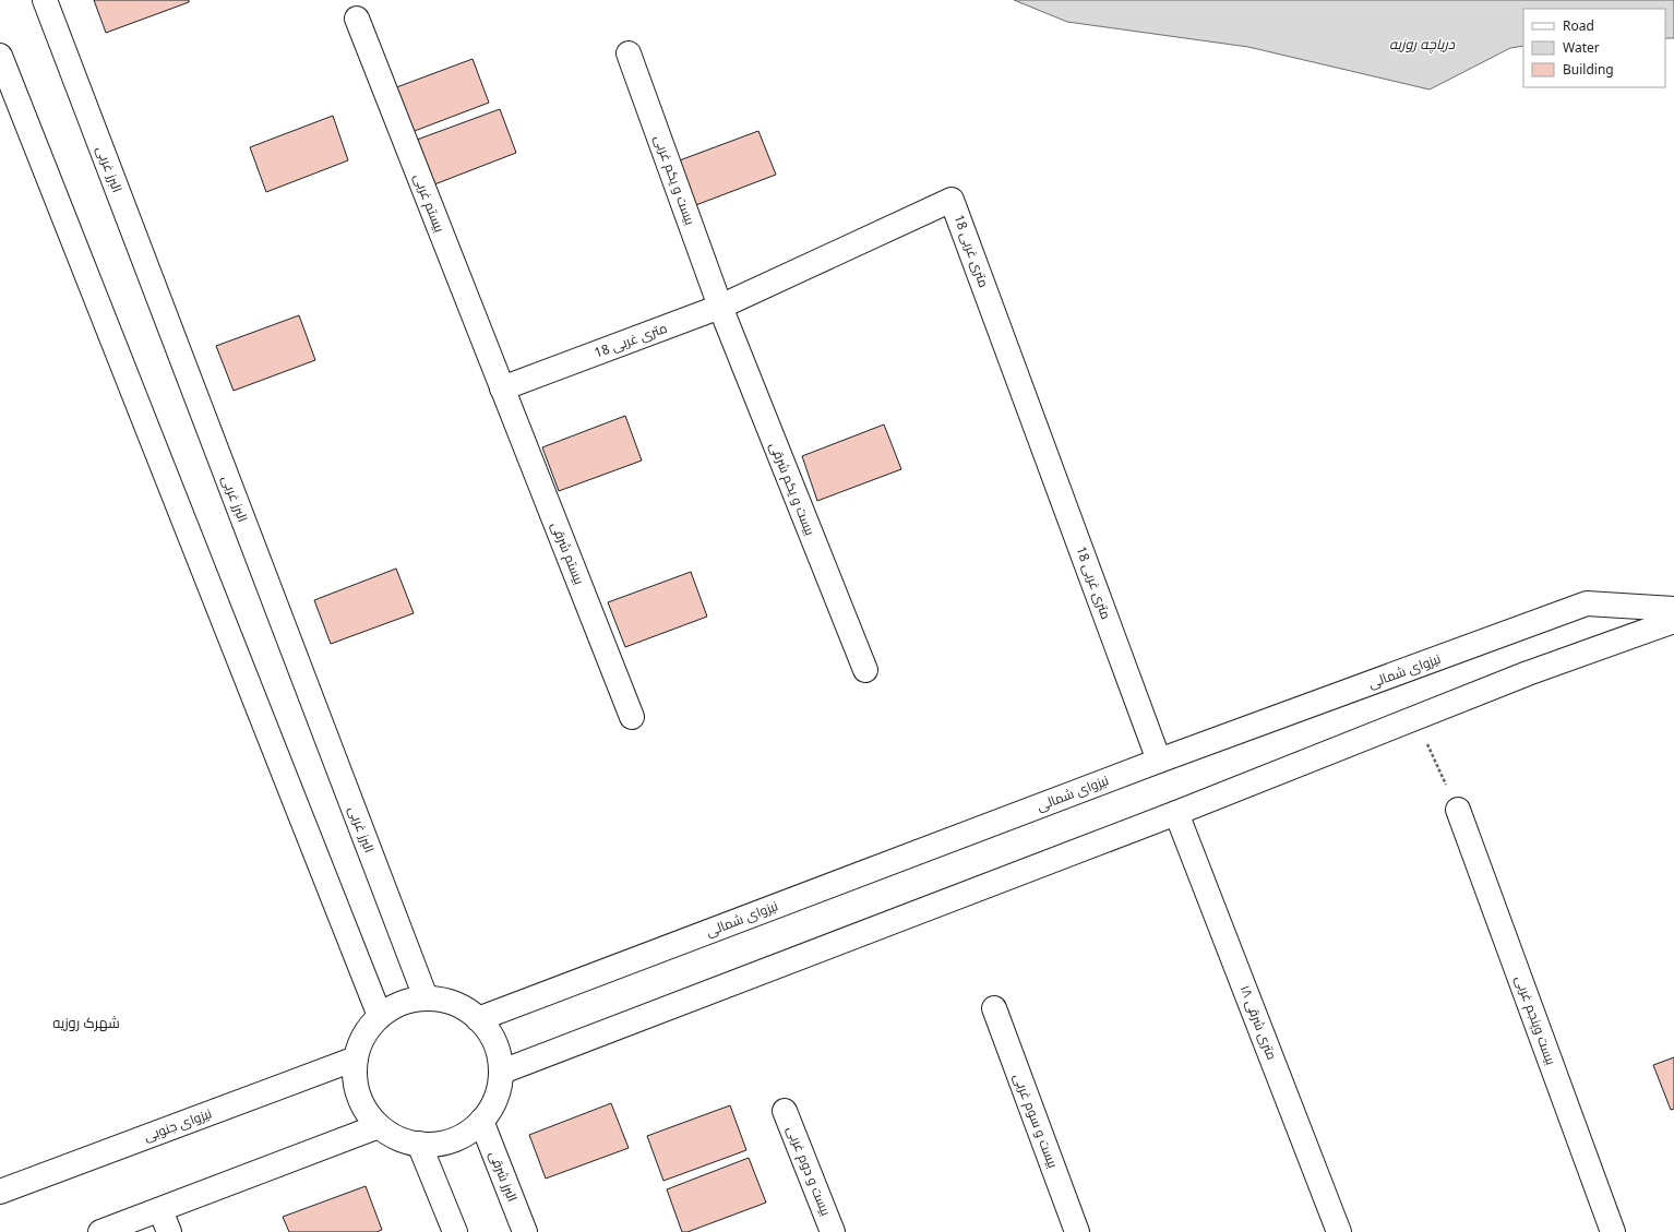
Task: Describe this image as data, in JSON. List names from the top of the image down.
{
  "streets": {
    "street": [
      "البرز غربی",
      "بیست و یکم غربی",
      "بیستم غربی",
      "18 متری غربی",
      "بیست و یکم شرقی",
      "بیستم شرقی",
      "نیزوای شمالی",
      "بیست وپنجم غربی",
      "۱۸ متری شرقی",
      "بیست و سوم غربی",
      "نیزوای جنوبی",
      "بیست و دوم غربی",
      "البرز شرقی"
    ]
  },
  "crossings": [
    ["البرز غربی", "نیزوای شمالی"],
    ["البرز غربی", "نیزوای جنوبی"],
    ["البرز غربی", "البرز شرقی"],
    ["بیست و یکم غربی", "18 متری غربی"],
    ["بیست و یکم غربی", "بیست و یکم شرقی"],
    ["بیستم غربی", "18 متری غربی"],
    ["بیستم غربی", "بیستم شرقی"],
    ["18 متری غربی", "بیست و یکم شرقی"],
    ["18 متری غربی", "بیستم شرقی"],
    ["18 متری غربی", "نیزوای شمالی"],
    ["نیزوای شمالی", "نیزوای جنوبی"],
    ["نیزوای شمالی", "البرز شرقی"],
    ["نیزوای جنوبی", "البرز شرقی"]
  ],
  "districts": ["شهرک روزیه"],
  "water": ["دریاچه روزیه"],
  "legend": ["Road", "Water", "Building"]
}
